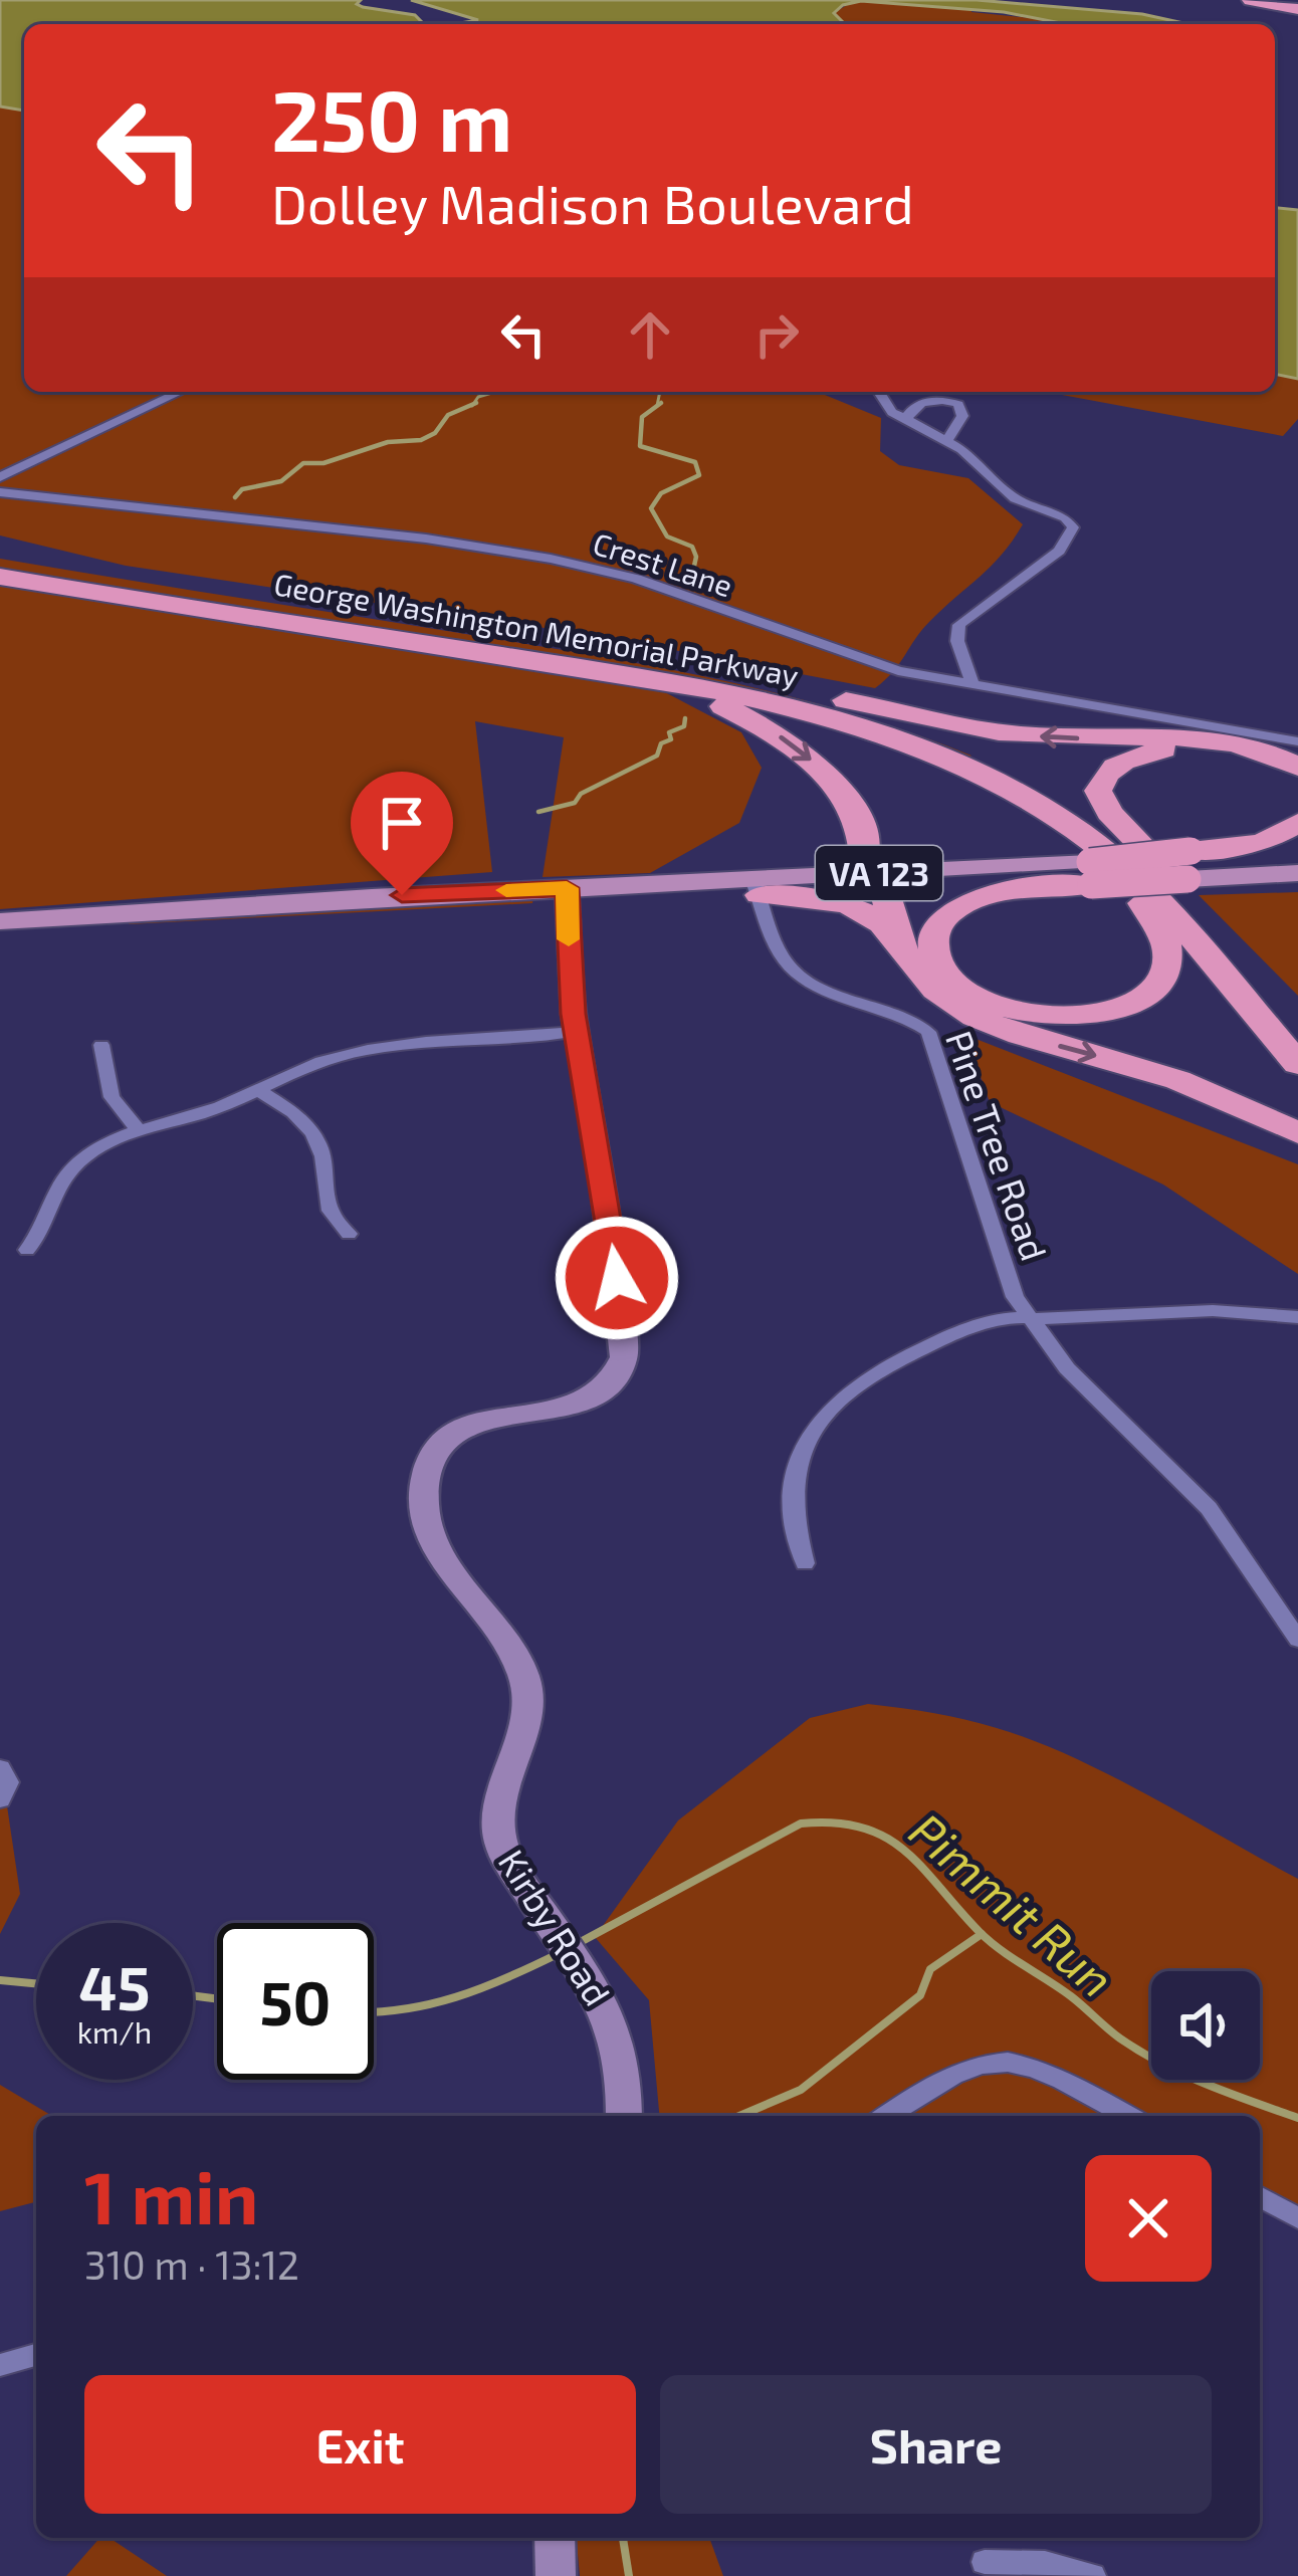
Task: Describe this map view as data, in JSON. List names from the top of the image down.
{
  "streets": {
    "highway": ["George Washington Memorial Parkway"],
    "main road": ["VA 123", "Kirby Road"],
    "street": ["Crest Lane", "Pine Tree Road"]
  },
  "crossings": [
    ["George Washington Memorial Parkway", "VA 123"],
    ["VA 123", "Pine Tree Road"],
    ["VA 123", "Kirby Road"]
  ],
  "water": ["Pimmit Run"],
  "page": {
    "turn": ["250 m", "Dolley Madison Boulevard"],
    "speed": "45 km/h",
    "limit": "50",
    "heading": ["1 min", "310 m · 13:12"],
    "buttons": ["Exit", "Share"]
  }
}
